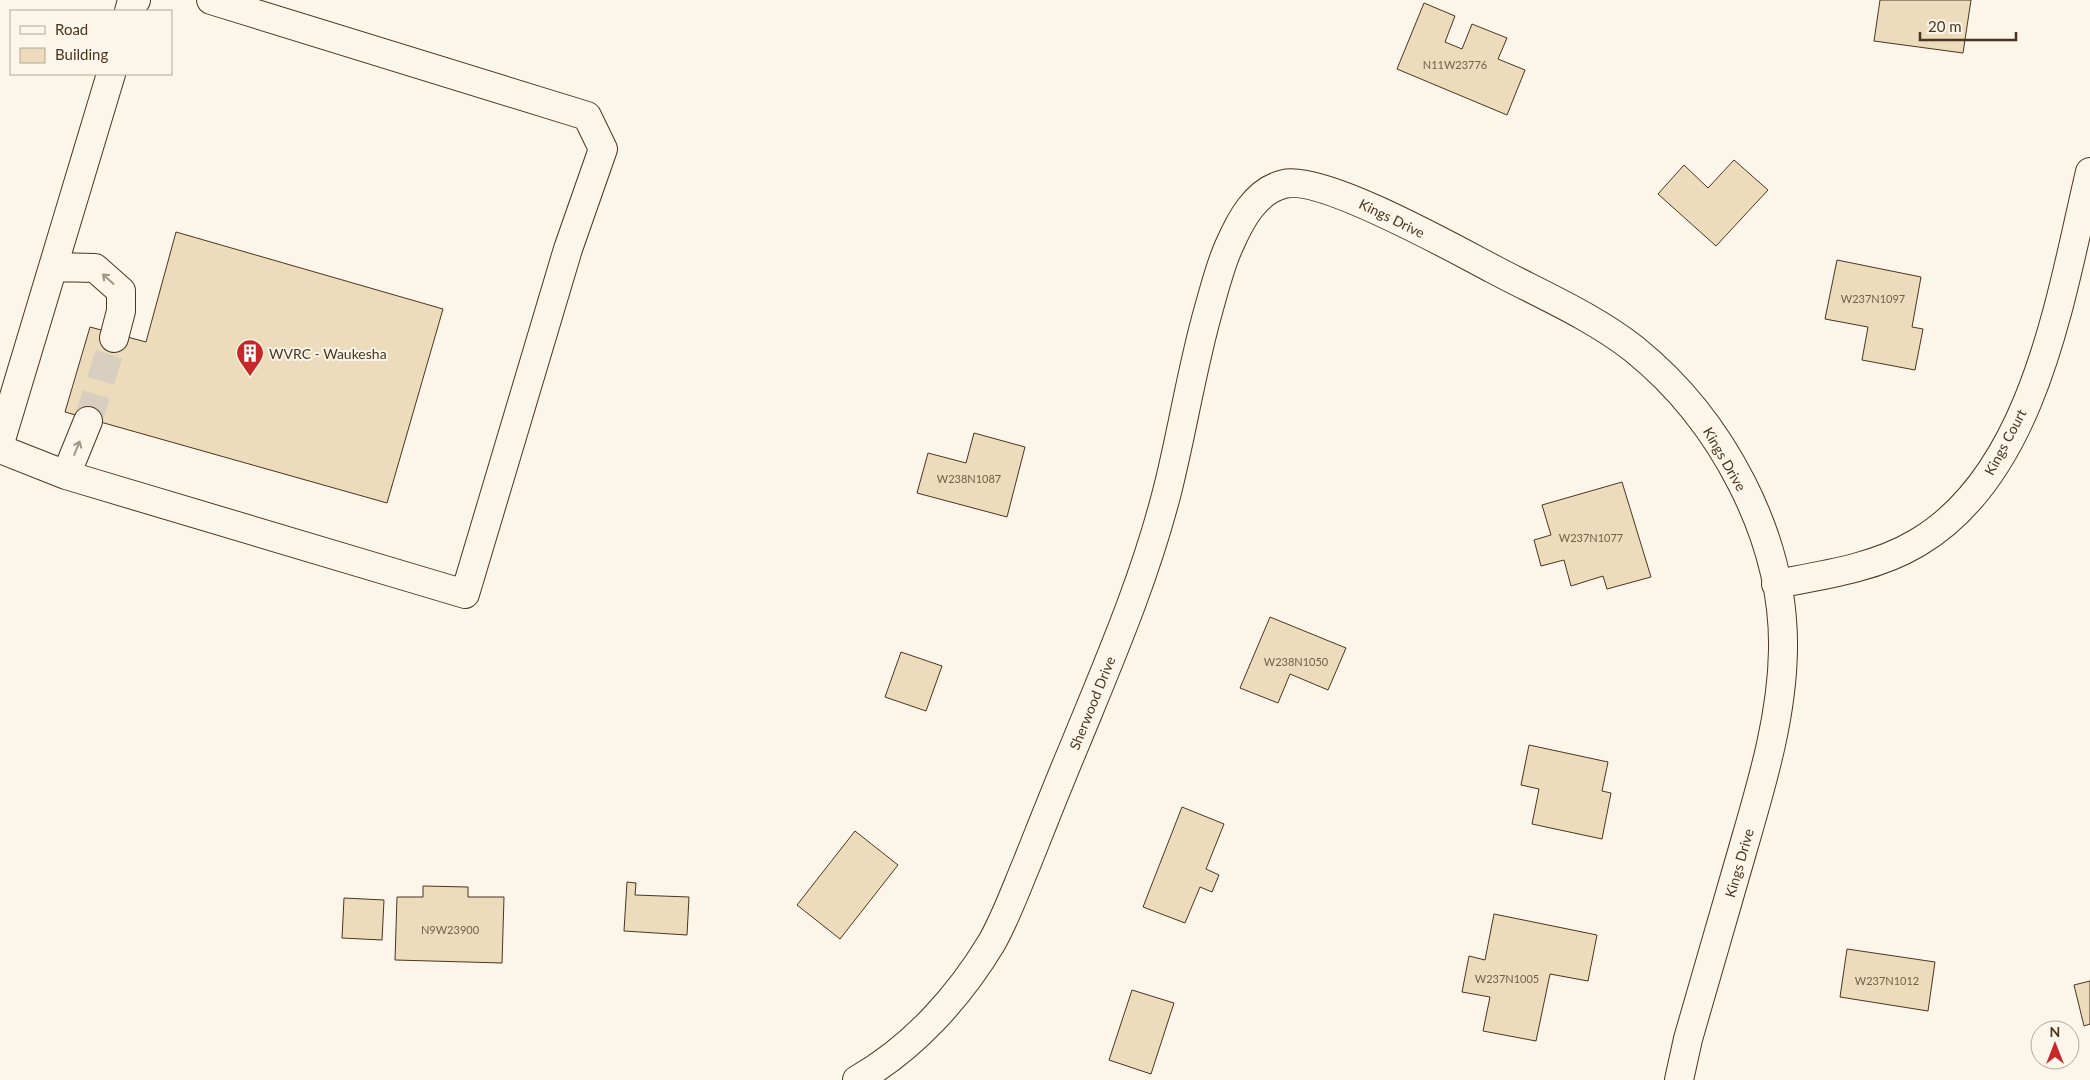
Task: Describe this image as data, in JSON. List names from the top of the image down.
{
  "streets": {
    "street": ["Kings Drive", "Kings Court", "Sherwood Drive"]
  },
  "crossings": [
    ["Kings Drive", "Kings Court"],
    ["Kings Drive", "Sherwood Drive"]
  ],
  "places": {
    "building": ["WVRC - Waukesha"]
  },
  "house_numbers": [
    "N11W23776",
    "W237N1097",
    "W238N1087",
    "W237N1077",
    "W238N1050",
    "N9W23900",
    "W237N1005",
    "W237N1012"
  ],
  "legend": ["Road", "Building"],
  "scale_bar": "20 m",
  "north": "top"
}
